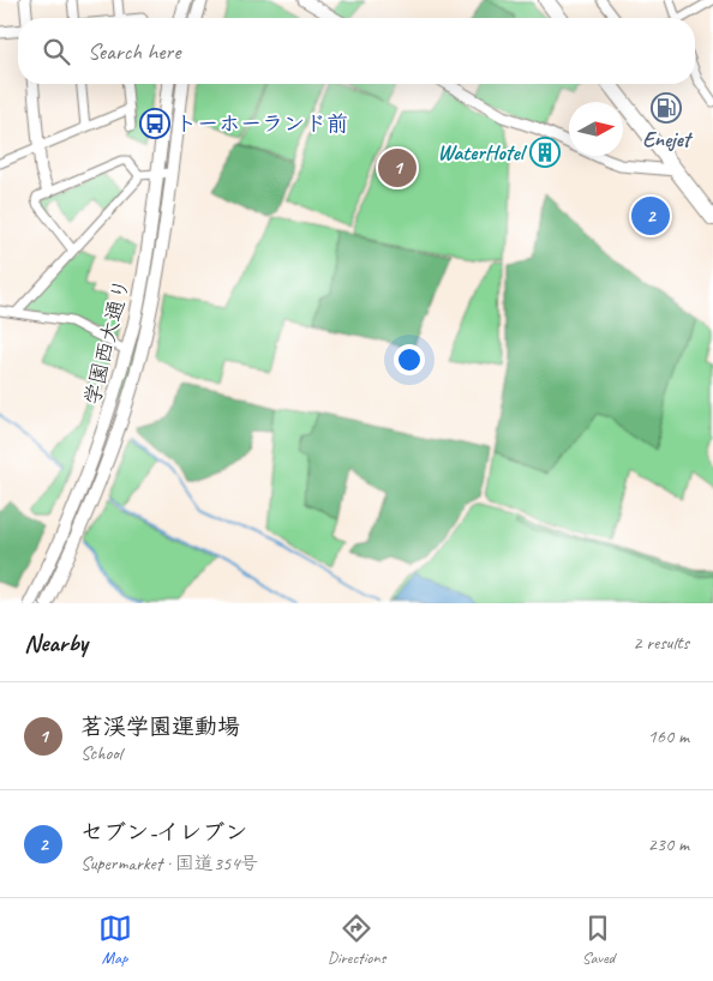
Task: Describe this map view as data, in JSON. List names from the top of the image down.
{
  "streets": {
    "main road": ["学園西大通り"]
  },
  "places": {
    "fuel station": ["Enejet"],
    "bus stop": ["トーホーランド前"],
    "building": ["WaterHotel"]
  },
  "north": "right",
  "page": {
    "search": "Search here",
    "pins": ["1", "2"],
    "heading": ["Nearby", "2 results"],
    "list": [
      {
        "mark": "1",
        "name": "茗渓学園運動場",
        "note": "School",
        "value": "160 m"
      },
      {
        "mark": "2",
        "name": "セブン-イレブン",
        "note": "Supermarket · 国道354号",
        "value": "230 m"
      }
    ],
    "nav": ["Map", "Directions", "Saved"]
  }
}
